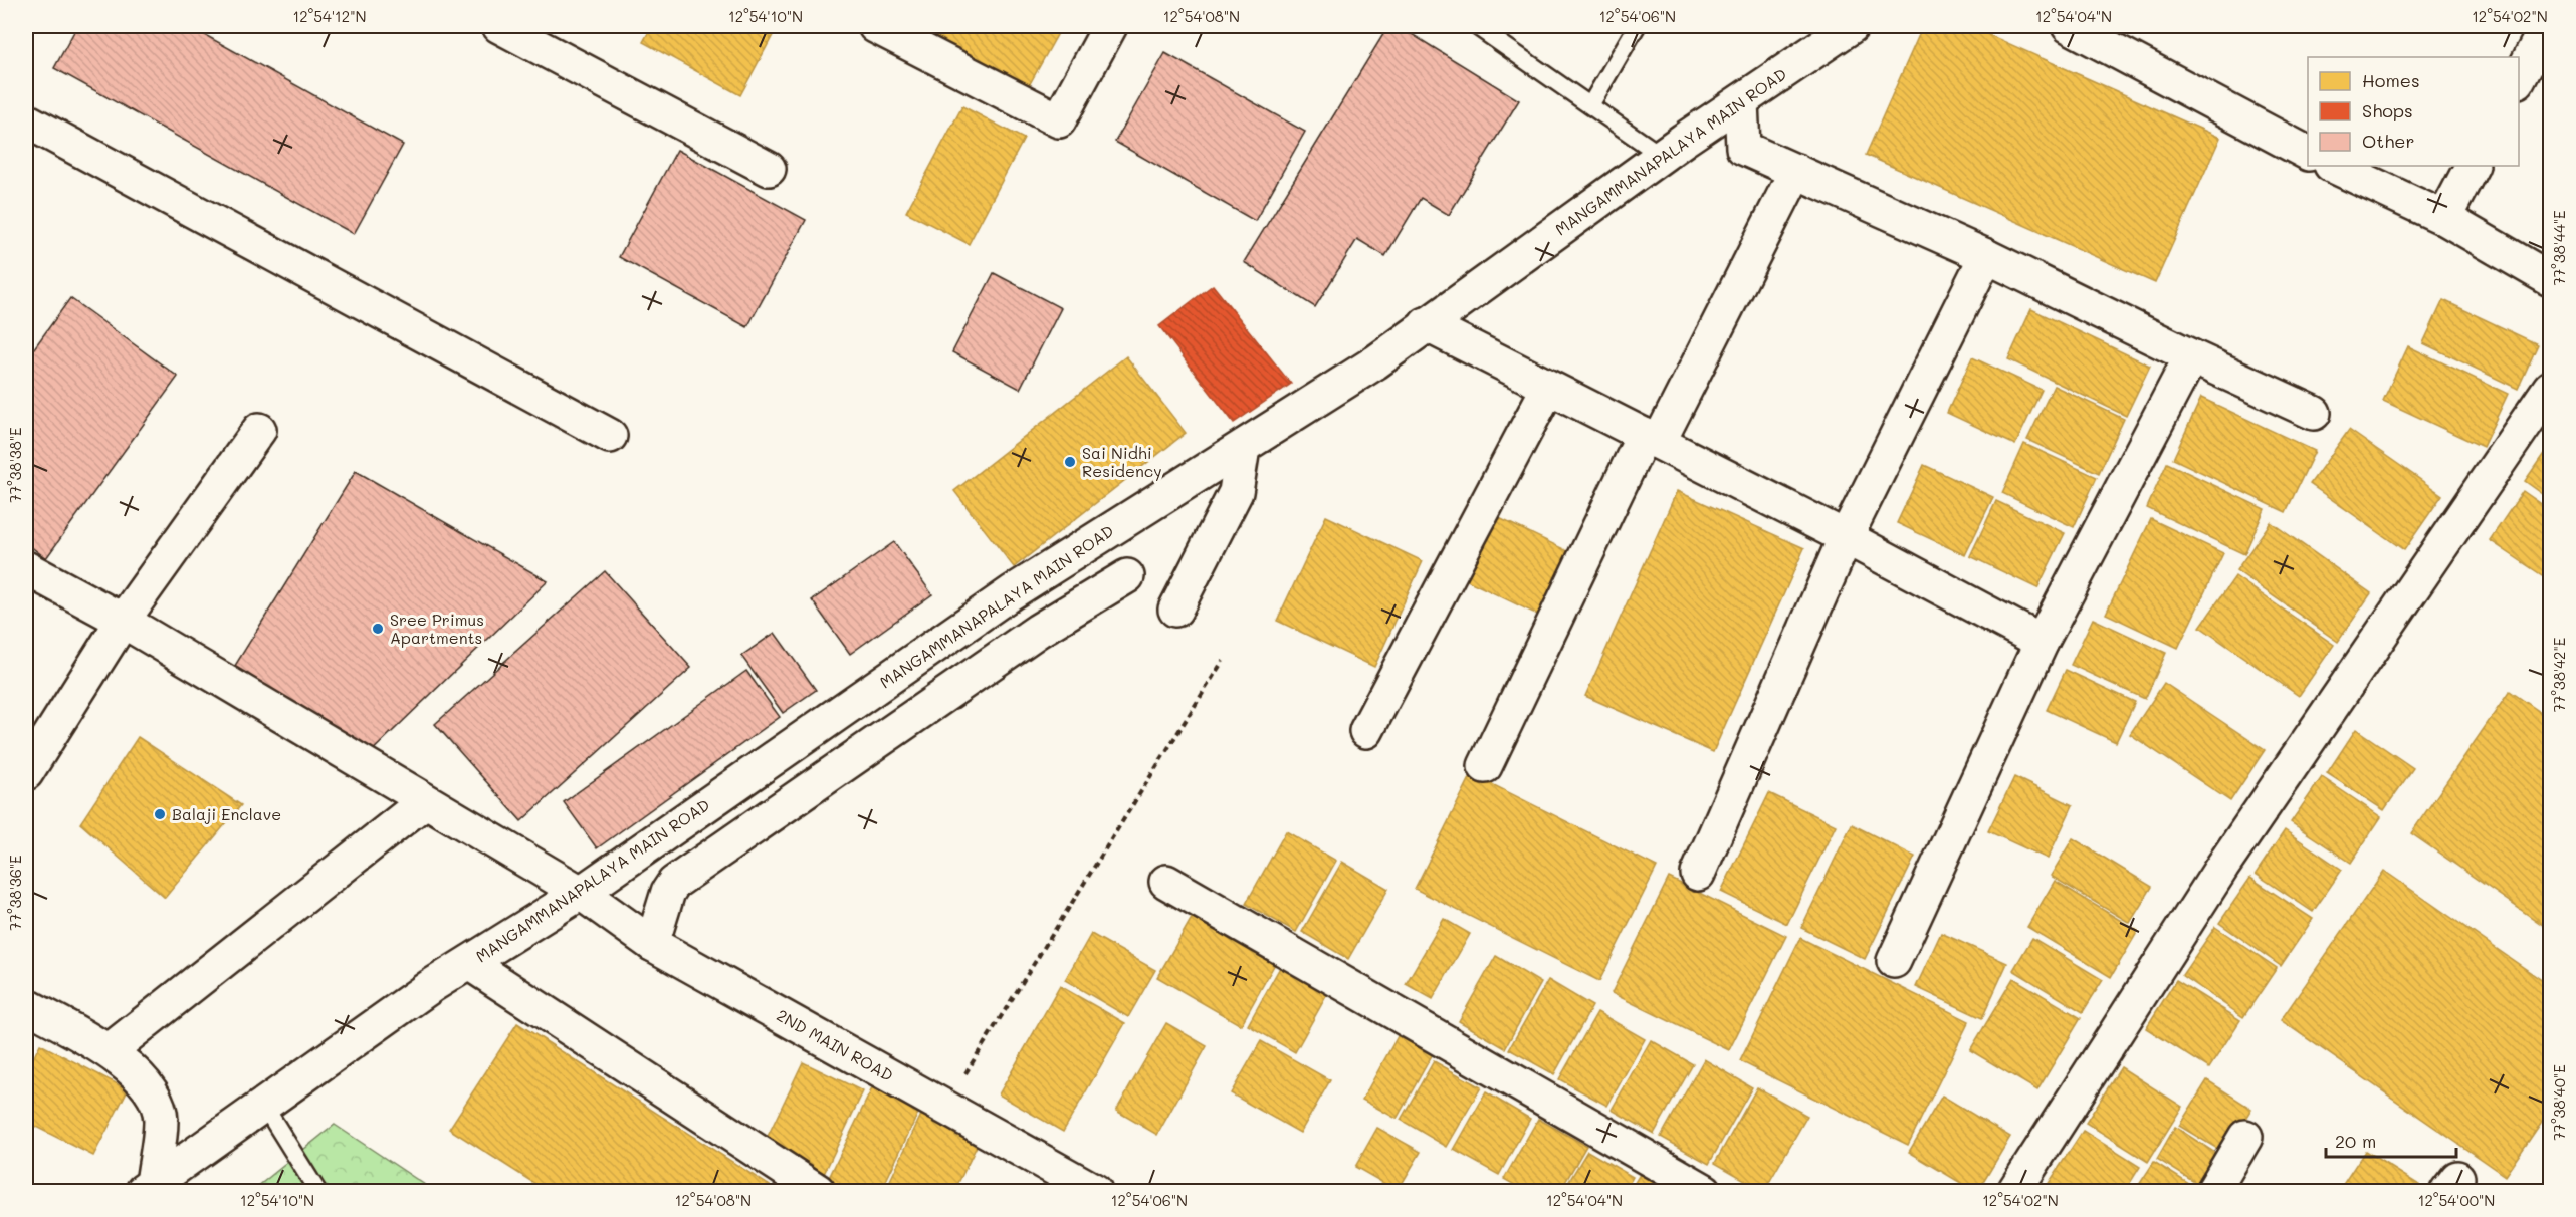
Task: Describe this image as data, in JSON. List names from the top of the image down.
{
  "streets": {
    "street": ["MANGAMMANAPALAYA MAIN ROAD", "2ND MAIN ROAD"]
  },
  "crossings": [
    ["MANGAMMANAPALAYA MAIN ROAD", "2ND MAIN ROAD"]
  ],
  "places": ["Sai Nidhi Residency", "Sree Primus Apartments", "Balaji Enclave"],
  "legend": ["Homes", "Shops", "Other"],
  "scale_bar": "20 m",
  "coordinates": [
    "12°54'12\"N",
    "12°54'10\"N",
    "12°54'08\"N",
    "12°54'06\"N",
    "12°54'04\"N",
    "12°54'02\"N",
    "77°38'44\"E",
    "77°38'38\"E",
    "77°38'42\"E",
    "77°38'36\"E",
    "77°38'40\"E",
    "12°54'00\"N"
  ]
}
